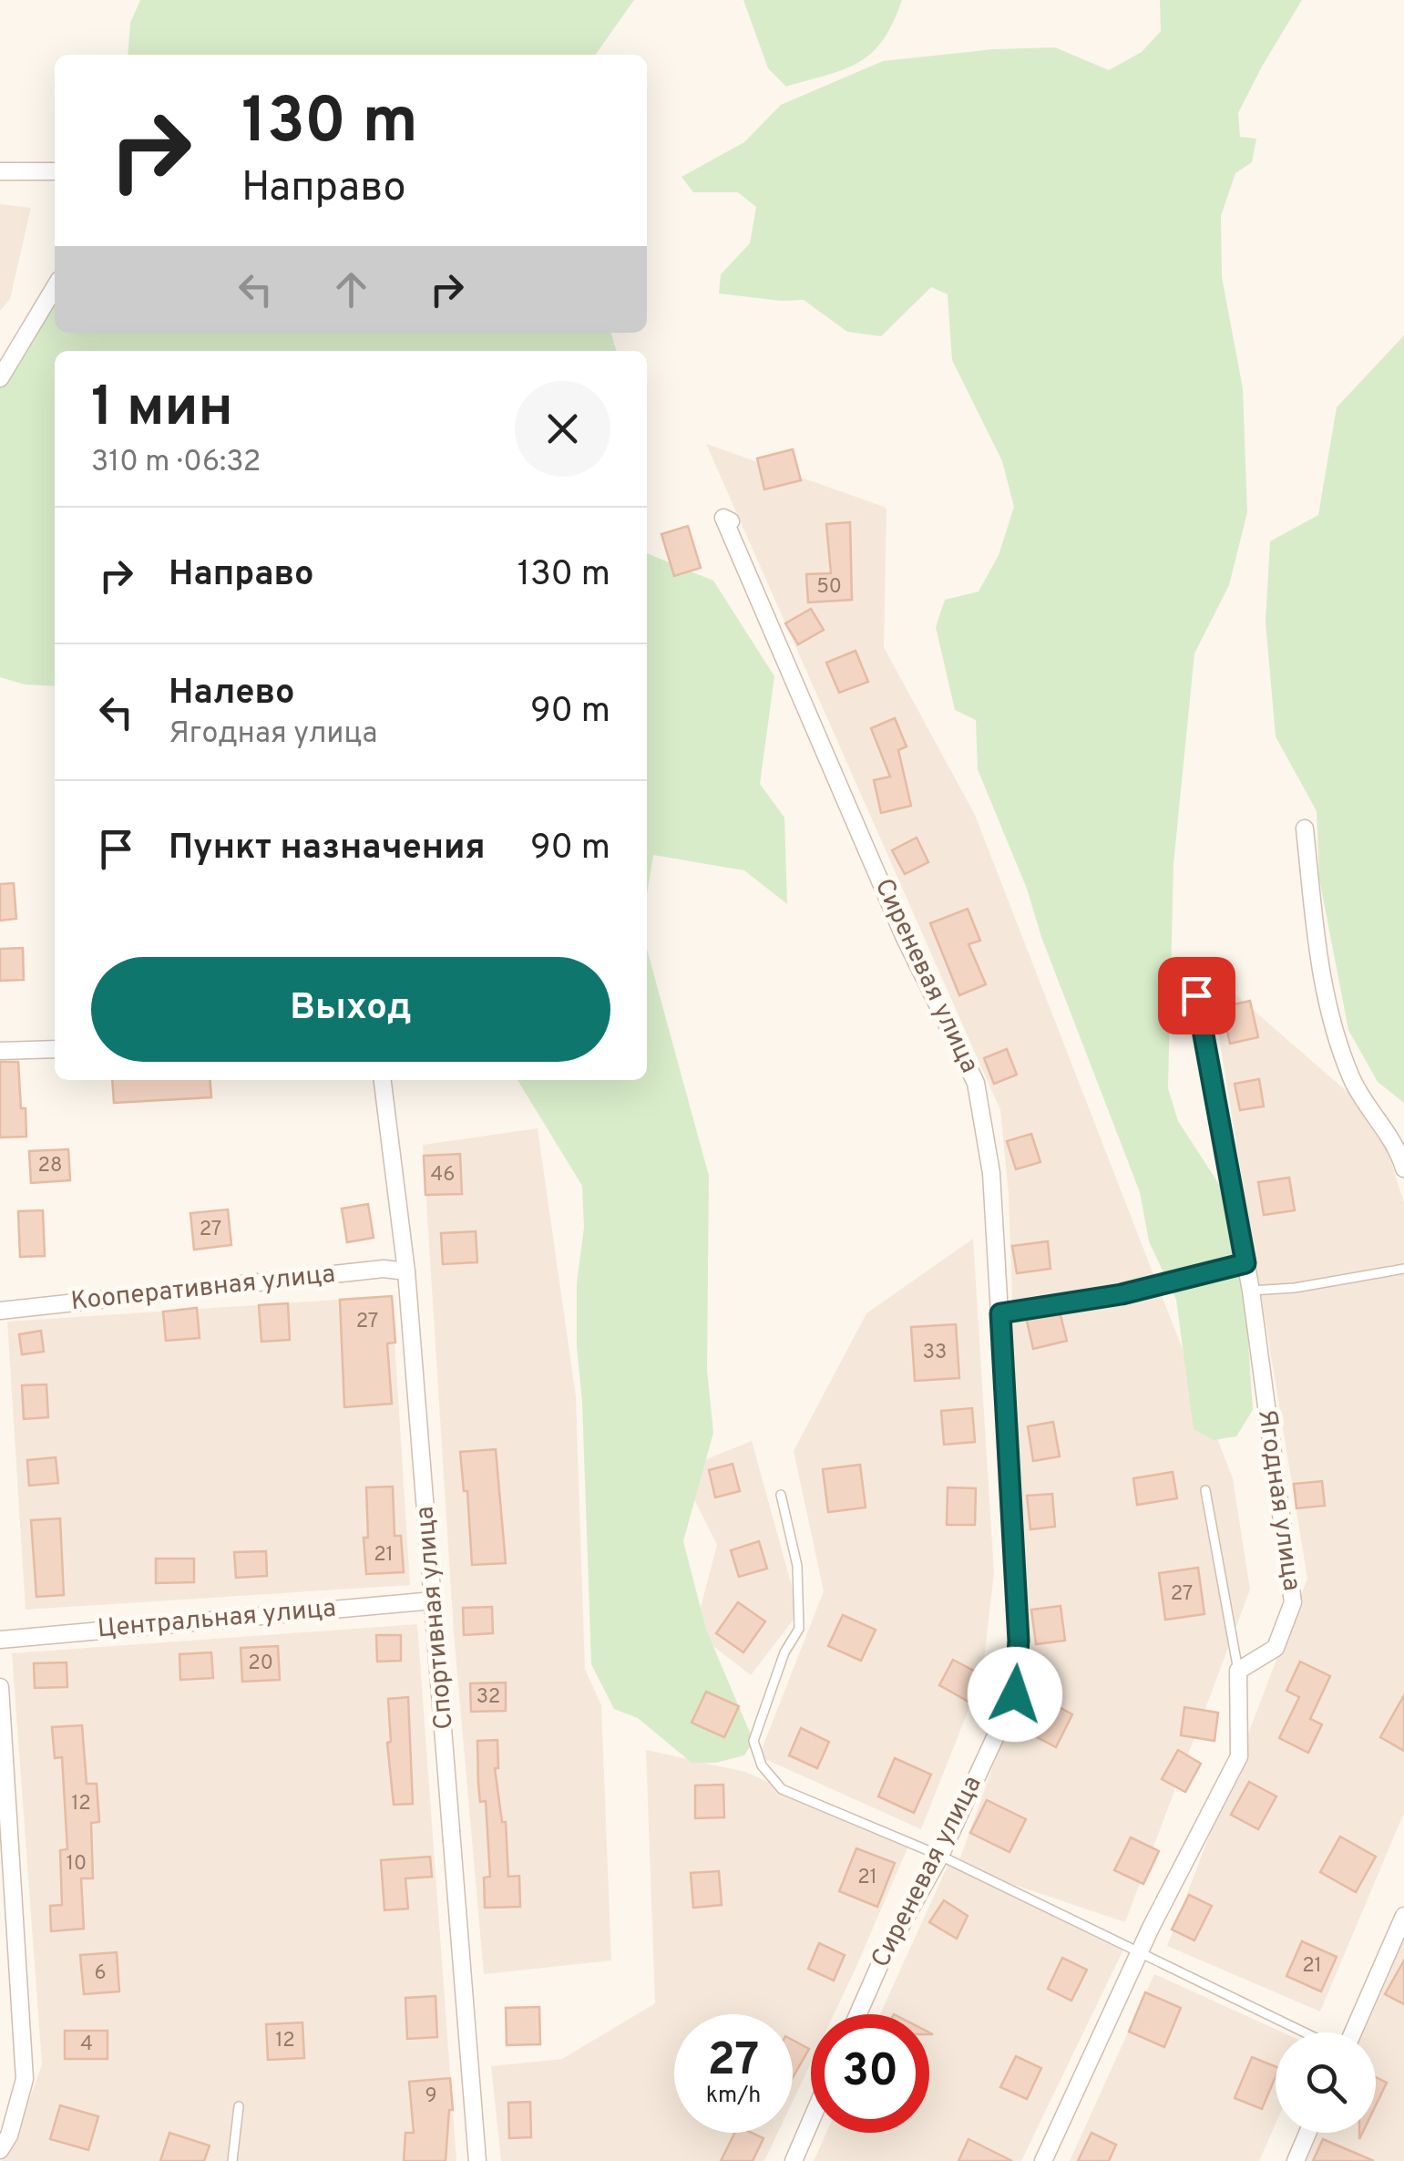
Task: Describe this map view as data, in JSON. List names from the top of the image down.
{
  "streets": {
    "street": [
      "Сиреневая улица",
      "Кооперативная улица",
      "Ягодная улица",
      "Спортивная улица",
      "Центральная улица"
    ]
  },
  "crossings": [
    ["Кооперативная улица", "Спортивная улица"],
    ["Спортивная улица", "Центральная улица"]
  ],
  "house_numbers": [
    "50",
    "28",
    "46",
    "27",
    "27",
    "33",
    "21",
    "27",
    "20",
    "32",
    "12",
    "10",
    "21",
    "21",
    "6",
    "12",
    "4",
    "9"
  ],
  "page": {
    "turn": ["130 m", "Направо"],
    "heading": ["1 мин", "310 m · 06:32"],
    "list": [
      {
        "name": "Направо",
        "value": "130 m"
      },
      {
        "name": "Налево",
        "note": "Ягодная улица",
        "value": "90 m"
      },
      {
        "name": "Пункт назначения",
        "value": "90 m"
      }
    ],
    "buttons": "Выход",
    "speed": "27 km/h",
    "limit": "30"
  }
}
